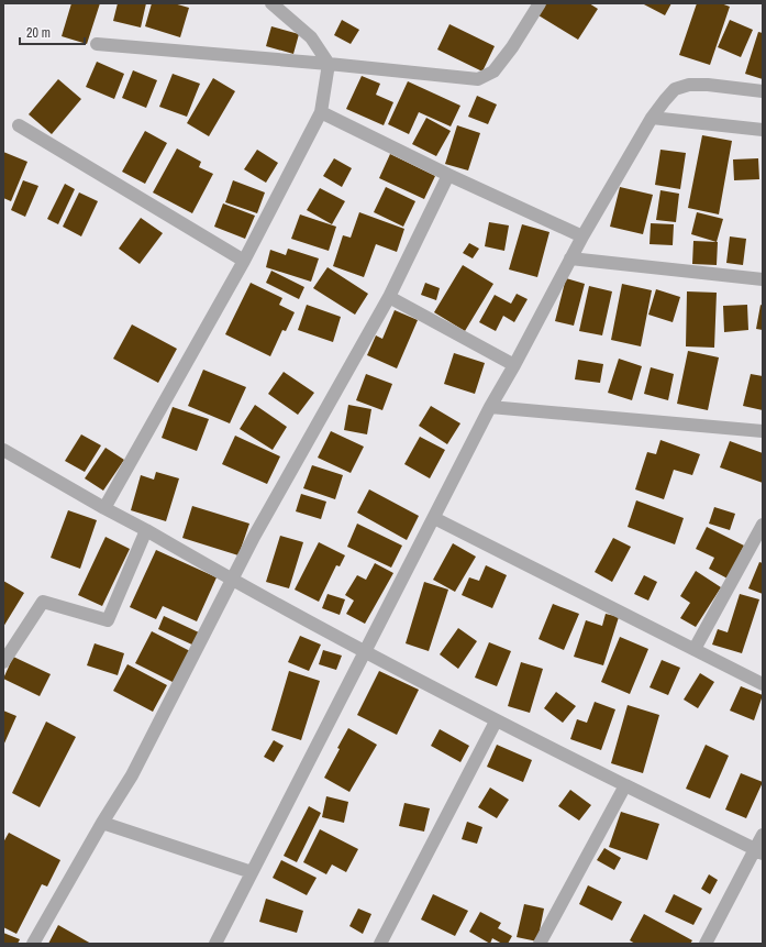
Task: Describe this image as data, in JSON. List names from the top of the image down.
{
  "scale_bar": "20 m"
}
